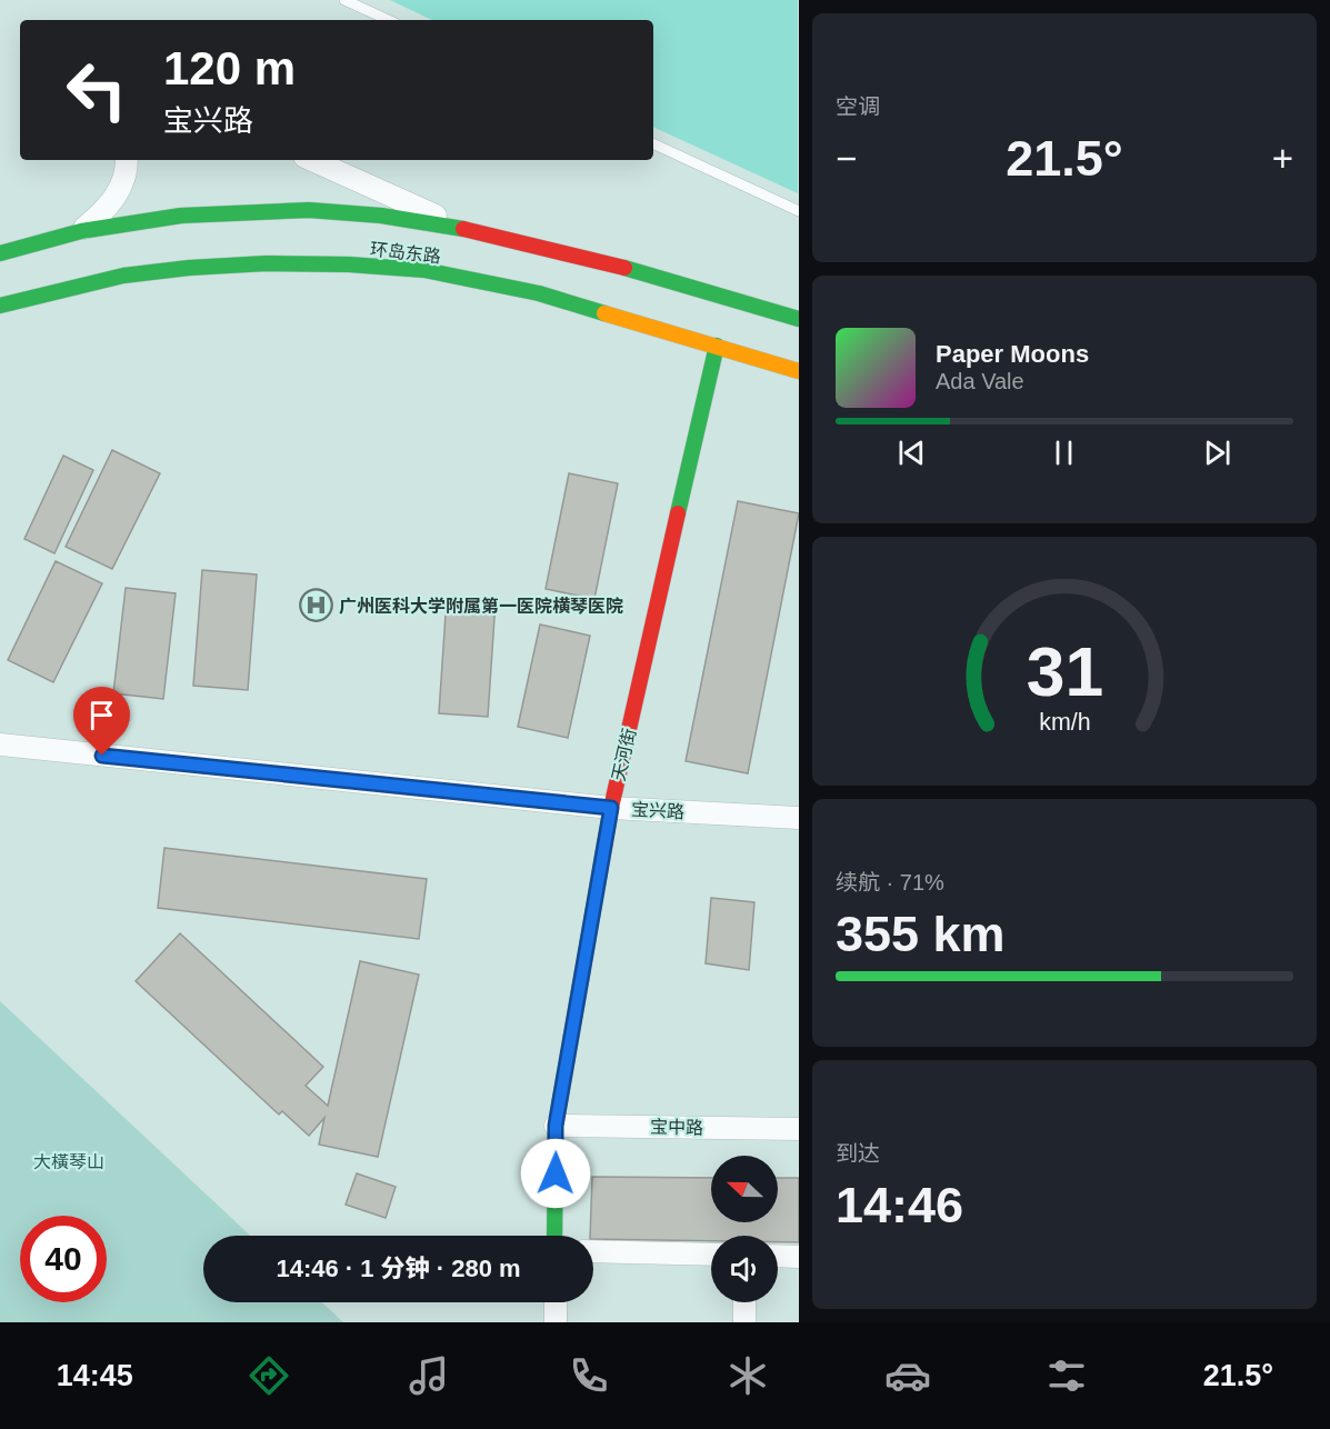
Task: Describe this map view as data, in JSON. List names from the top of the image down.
{
  "streets": {
    "main road": ["环岛东路", "天河街"],
    "street": ["宝兴路", "宝中路"]
  },
  "crossings": [
    ["环岛东路", "天河街"],
    ["天河街", "宝兴路"],
    ["天河街", "宝中路"]
  ],
  "parks": ["大橫琴山"],
  "places": {
    "hospital": ["广州医科大学附属第一医院横琴医院"]
  },
  "north": "left",
  "page": {
    "tile": [
      "空调",
      ["续航 · 71%", "355 km"],
      ["到达", "14:46"]
    ],
    "turn": ["120 m", "宝兴路"],
    "heat": ["−", "21.5°", "+"],
    "song": ["Paper Moons", "Ada Vale"],
    "limit": "40",
    "trip": "14:46 · 1 分钟 · 280 m",
    "tabs": ["14:45", "21.5°"],
    "gauge": ["31", "km/h"]
  }
}
